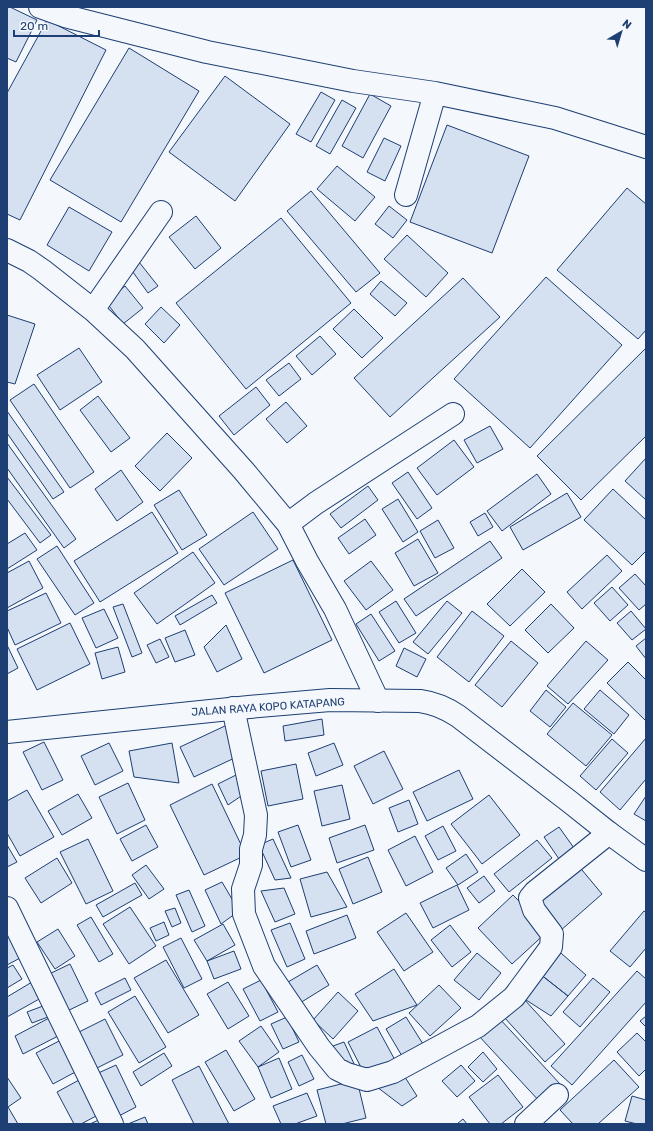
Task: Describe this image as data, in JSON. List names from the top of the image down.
{
  "streets": {
    "street": ["JALAN RAYA KOPO KATAPANG"]
  },
  "scale_bar": "20 m",
  "north": "top right"
}
